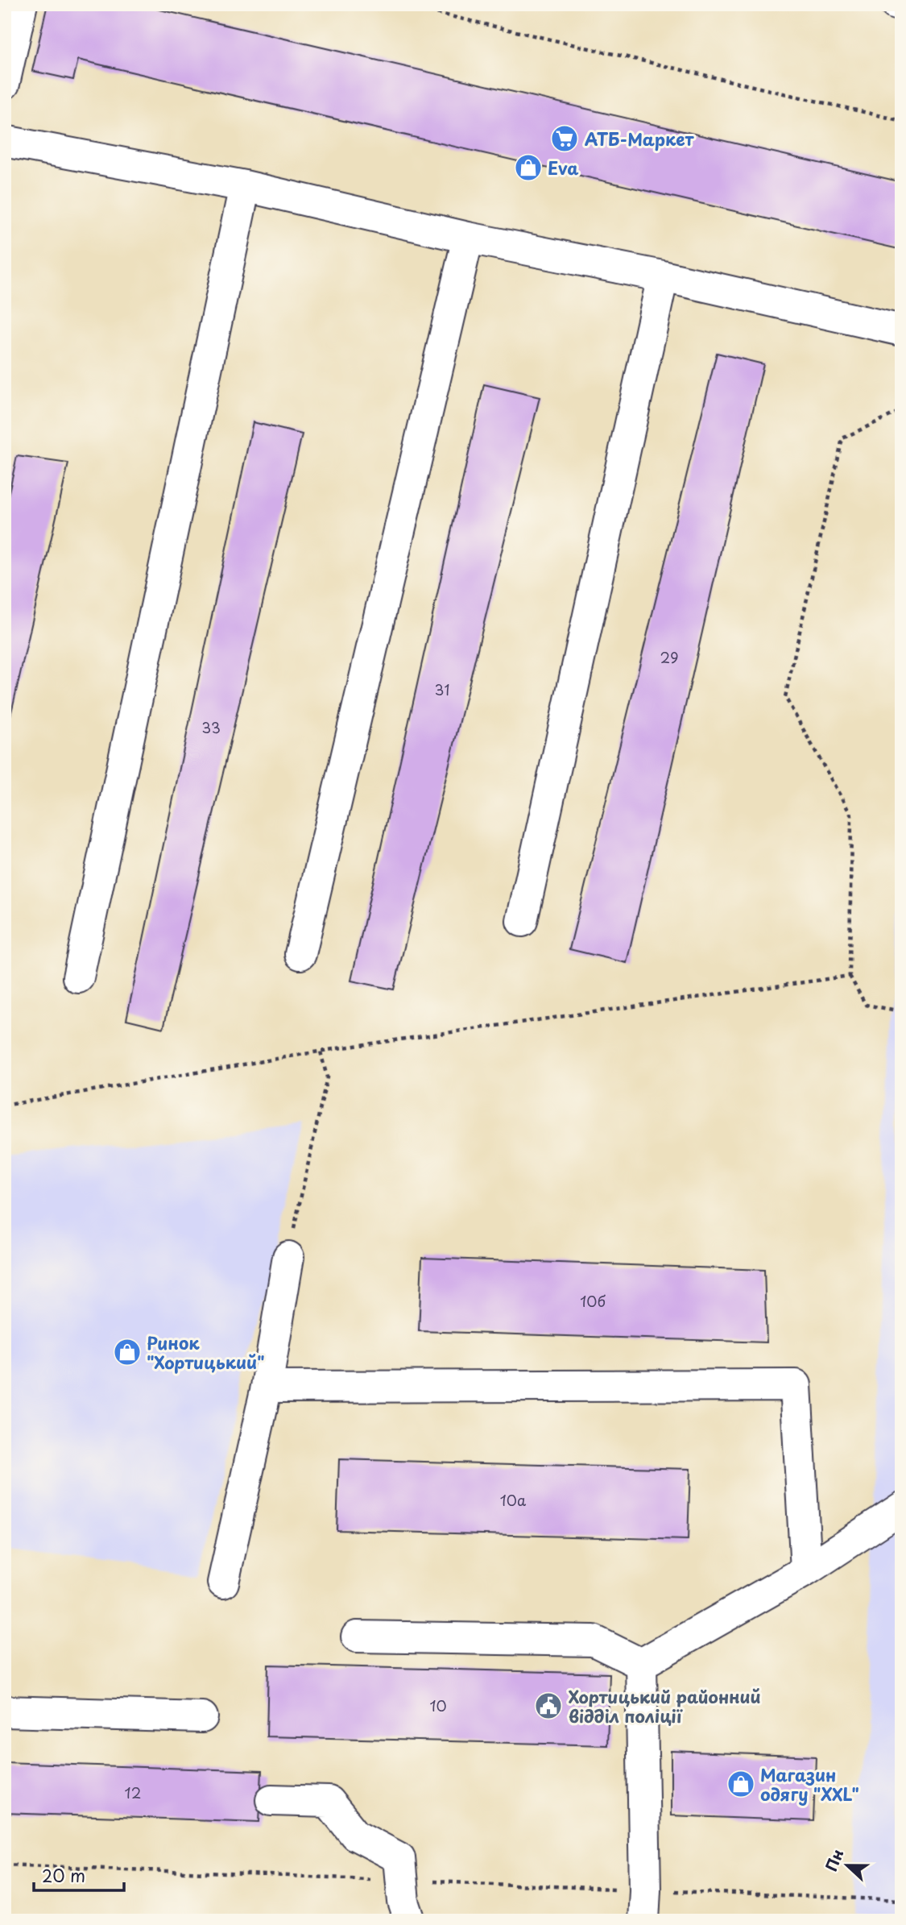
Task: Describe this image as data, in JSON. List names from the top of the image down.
{
  "places": {
    "supermarket": ["АТБ-Маркет"],
    "shop": ["Eva", "Ринок \"Хортицький\"", "Магазин одягу \"XXL\""],
    "public building": ["Хортицький районний відділ поліції"]
  },
  "house_numbers": [
    "29",
    "31",
    "33",
    "10б",
    "10а",
    "10",
    "12"
  ],
  "scale_bar": "20 m",
  "north": "left"
}
